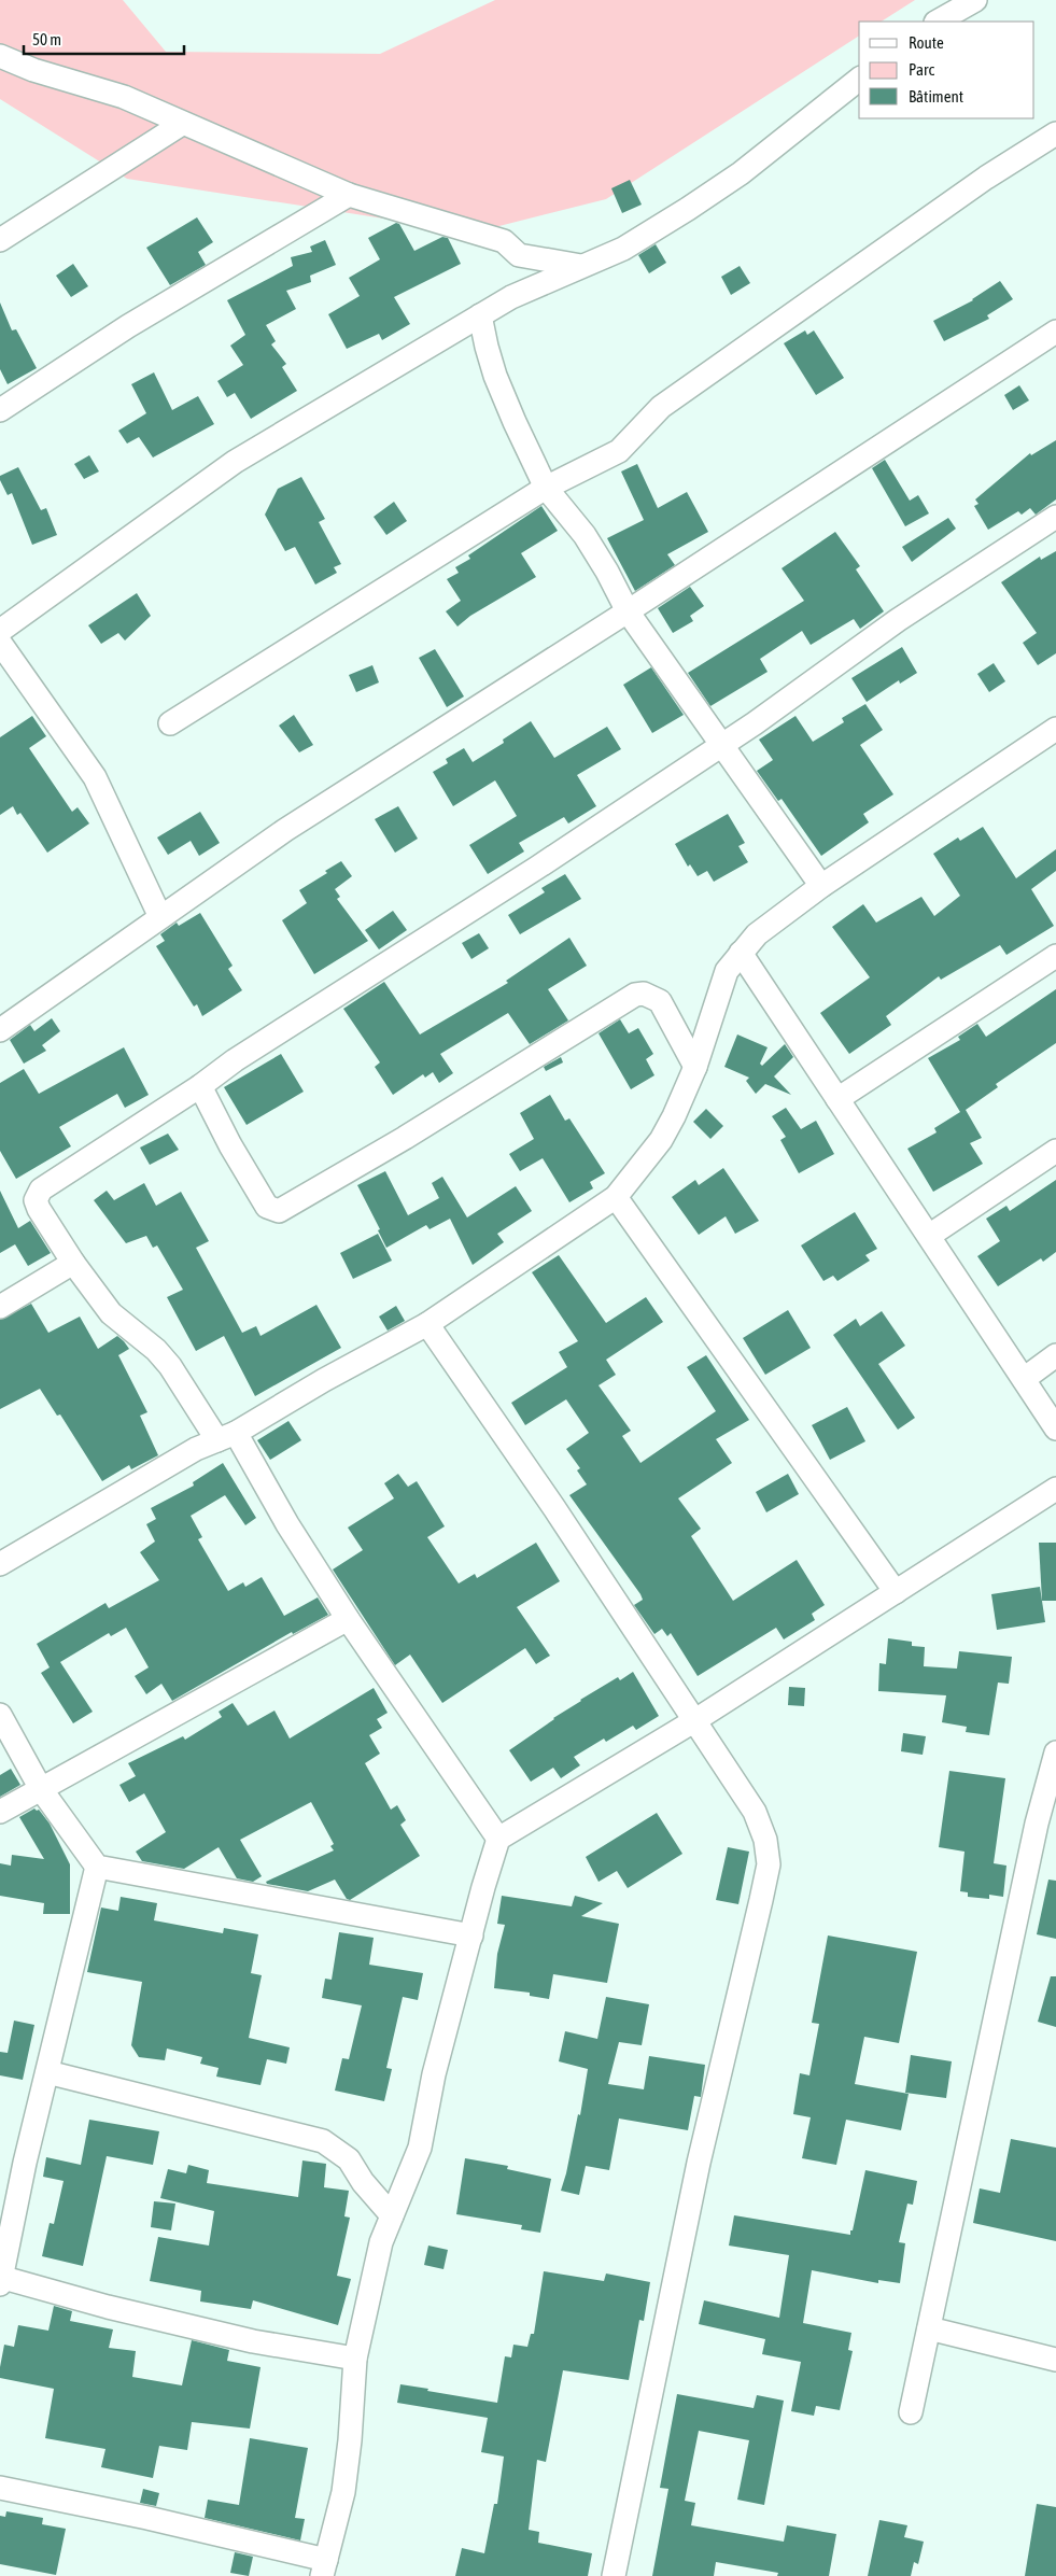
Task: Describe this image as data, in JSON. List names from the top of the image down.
{
  "legend": ["Route", "Parc", "Bâtiment"],
  "scale_bar": "50 m"
}
